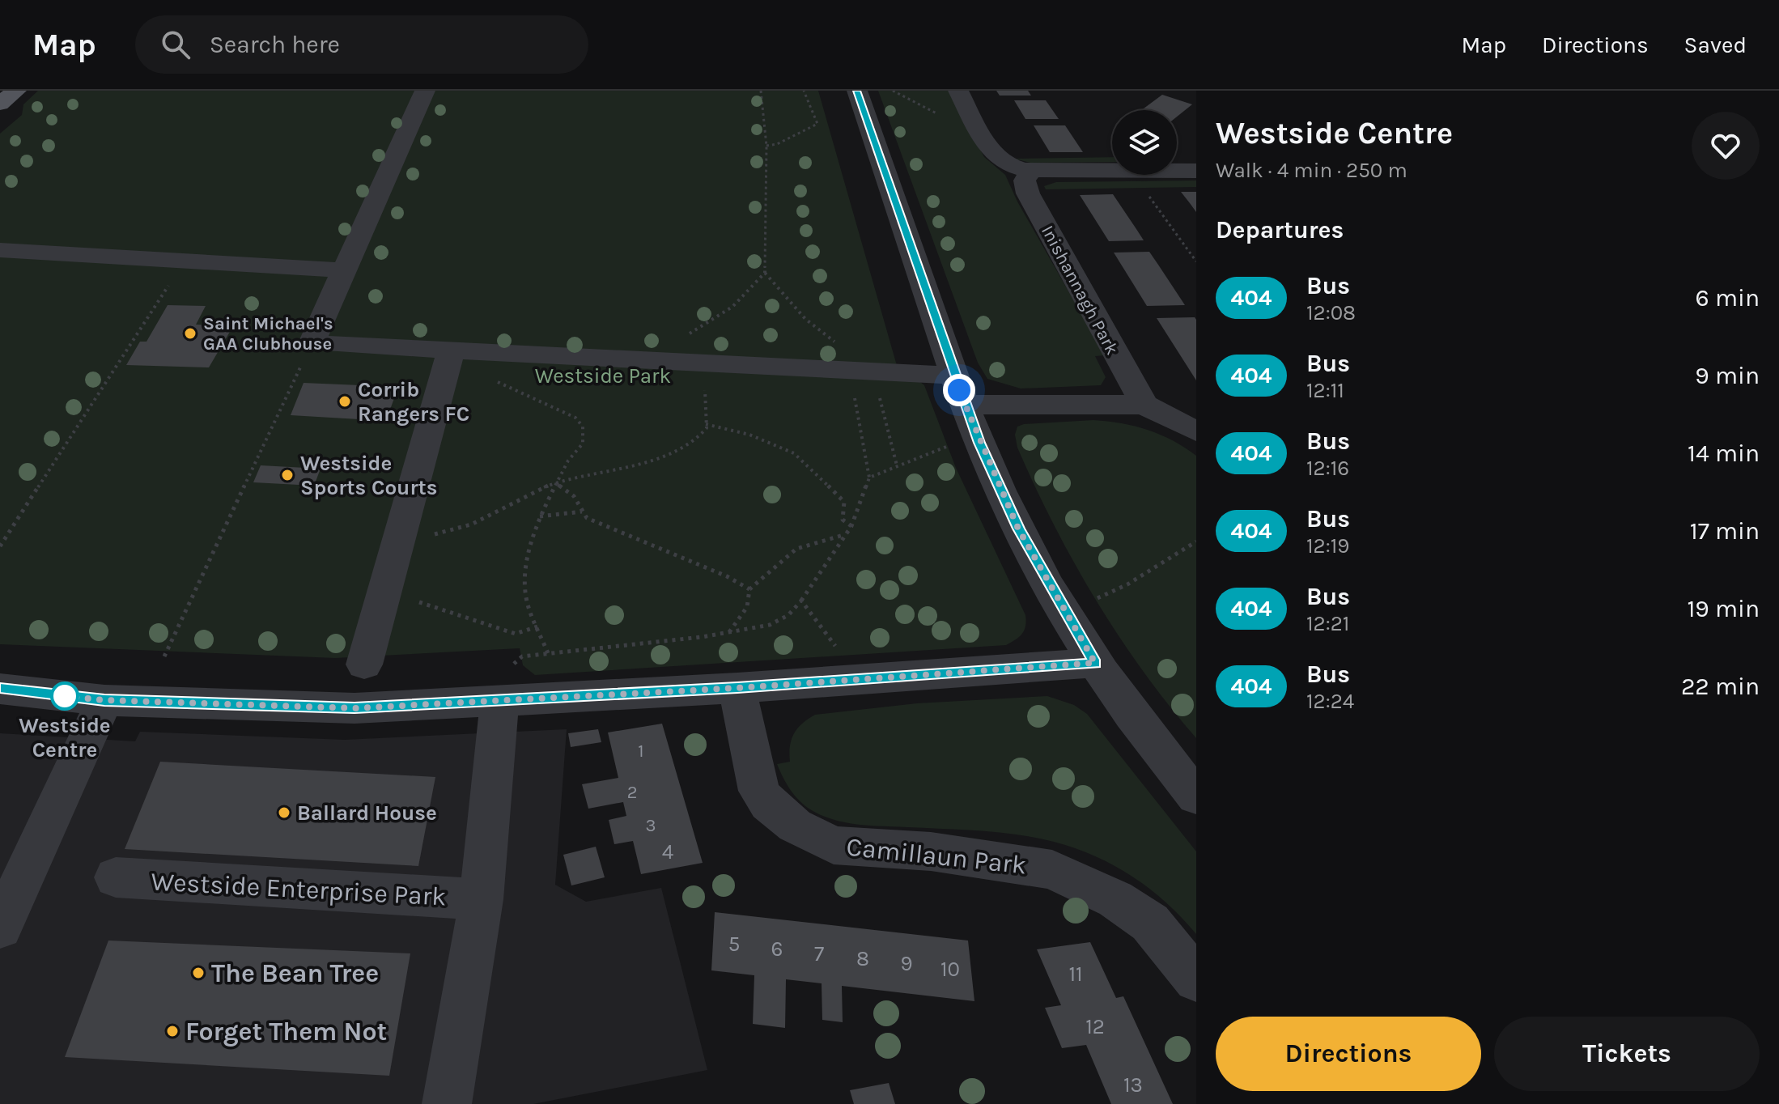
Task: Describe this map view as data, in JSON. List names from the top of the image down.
{
  "streets": {
    "street": ["Inishannagh Park", "Camillaun Park", "Westside Enterprise Park"]
  },
  "parks": ["Westside Park"],
  "places": [
    "Saint Michael's GAA Clubhouse",
    "Corrib Rangers FC",
    "Westside Sports Courts",
    "Westside Centre",
    "Ballard House",
    "The Bean Tree",
    "Forget Them Not"
  ],
  "lines": ["bus line 404"],
  "house_numbers": [
    "1",
    "2",
    "3",
    "4",
    "5",
    "6",
    "7",
    "8",
    "9",
    "10",
    "11",
    "12",
    "13"
  ],
  "page": {
    "header": "Map",
    "search": "Search here",
    "nav": ["Map", "Directions", "Saved"],
    "heading": [
      ["Westside Centre", "Walk · 4 min · 250 m"],
      "Departures"
    ],
    "list": [
      {
        "mark": "404",
        "name": "Bus",
        "note": "12:08",
        "value": "6 min"
      },
      {
        "mark": "404",
        "name": "Bus",
        "note": "12:11",
        "value": "9 min"
      },
      {
        "mark": "404",
        "name": "Bus",
        "note": "12:16",
        "value": "14 min"
      },
      {
        "mark": "404",
        "name": "Bus",
        "note": "12:19",
        "value": "17 min"
      },
      {
        "mark": "404",
        "name": "Bus",
        "note": "12:21",
        "value": "19 min"
      },
      {
        "mark": "404",
        "name": "Bus",
        "note": "12:24",
        "value": "22 min"
      }
    ],
    "buttons": ["Directions", "Tickets"]
  }
}
